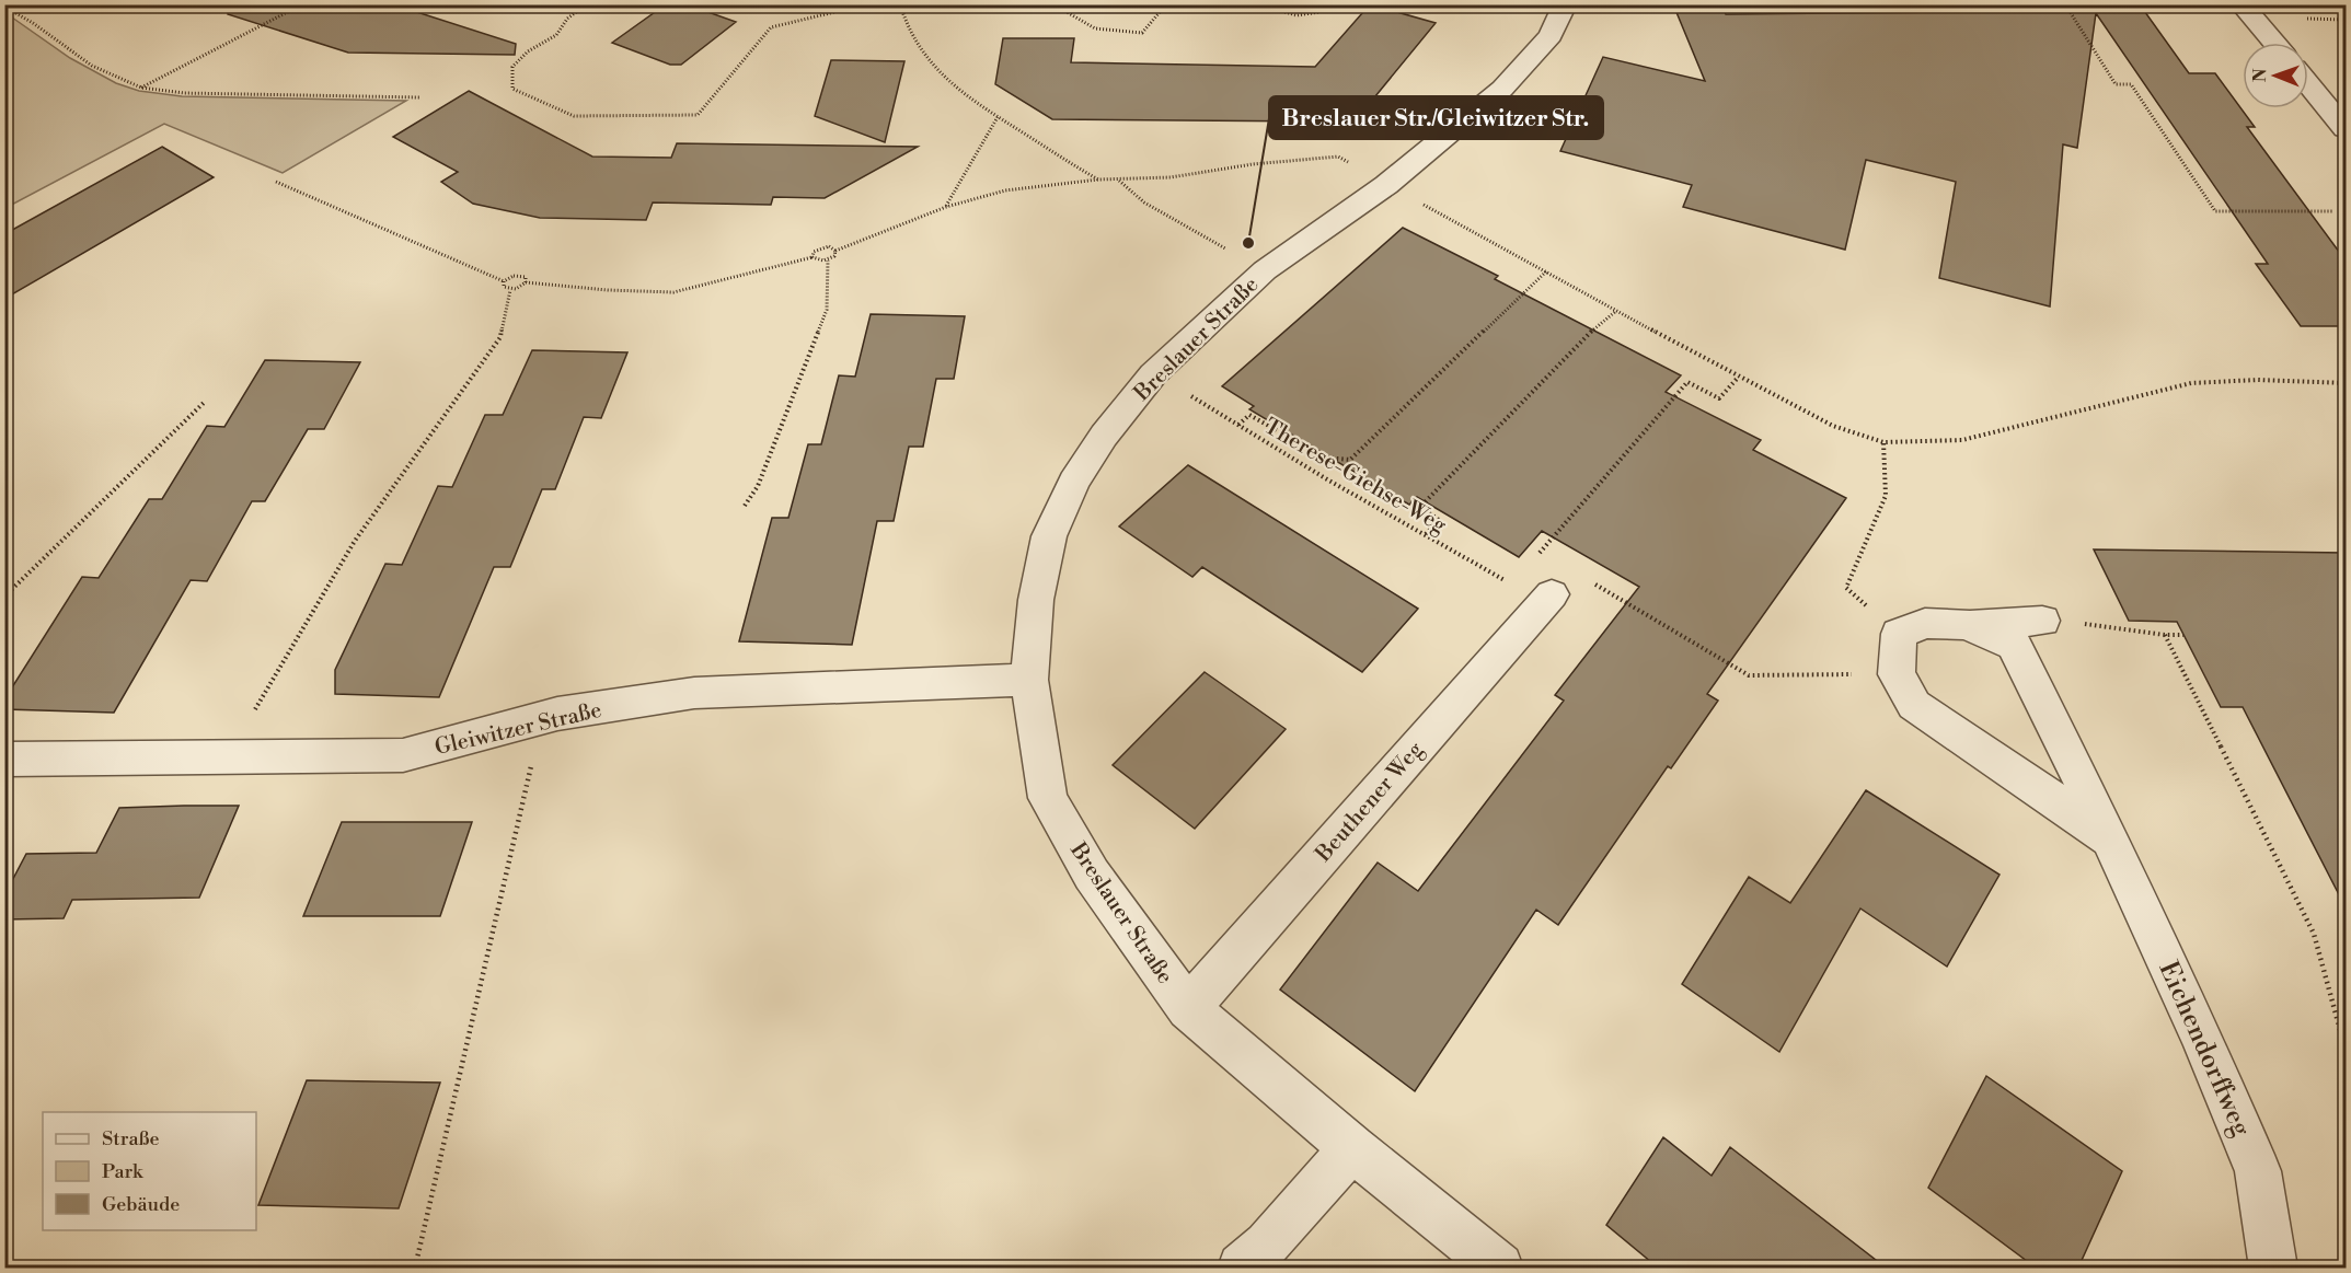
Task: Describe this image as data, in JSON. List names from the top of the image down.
{
  "streets": {
    "street": [
      "Breslauer Straße",
      "Gleiwitzer Straße",
      "Beuthener Weg",
      "Eichendorffweg"
    ],
    "path": ["Therese-Giehse-Weg"]
  },
  "crossings": [
    ["Breslauer Straße", "Therese-Giehse-Weg"],
    ["Breslauer Straße", "Gleiwitzer Straße"],
    ["Breslauer Straße", "Beuthener Weg"],
    ["Therese-Giehse-Weg", "Beuthener Weg"],
    ["Therese-Giehse-Weg", "Eichendorffweg"]
  ],
  "places": ["Breslauer Str./Gleiwitzer Str."],
  "legend": ["Straße", "Park", "Gebäude"],
  "north": "left"
}
